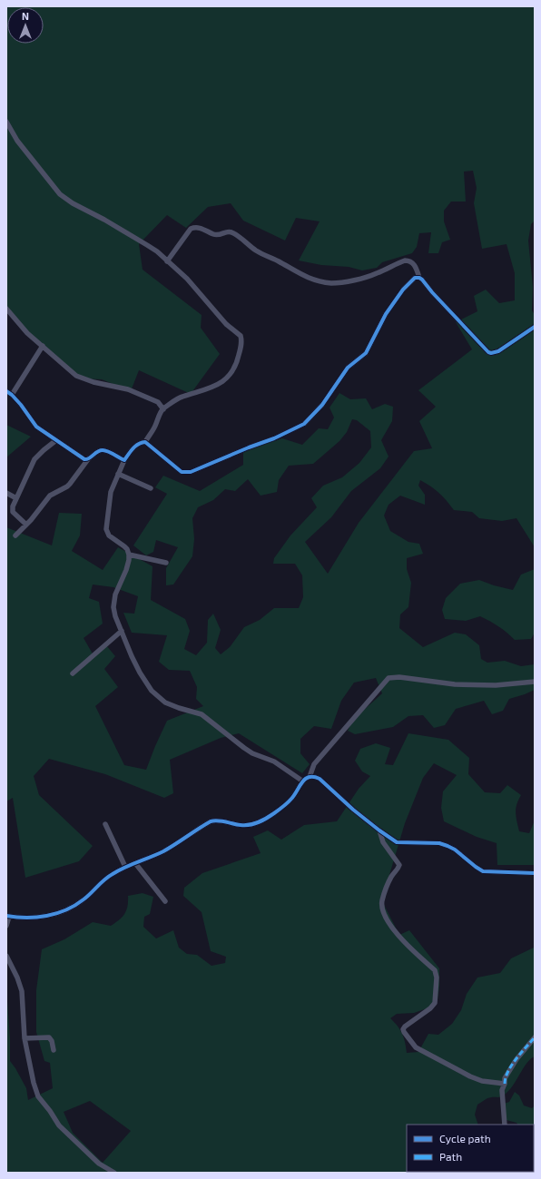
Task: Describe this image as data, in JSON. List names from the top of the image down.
{
  "legend": ["Cycle path", "Path"],
  "north": "top"
}
